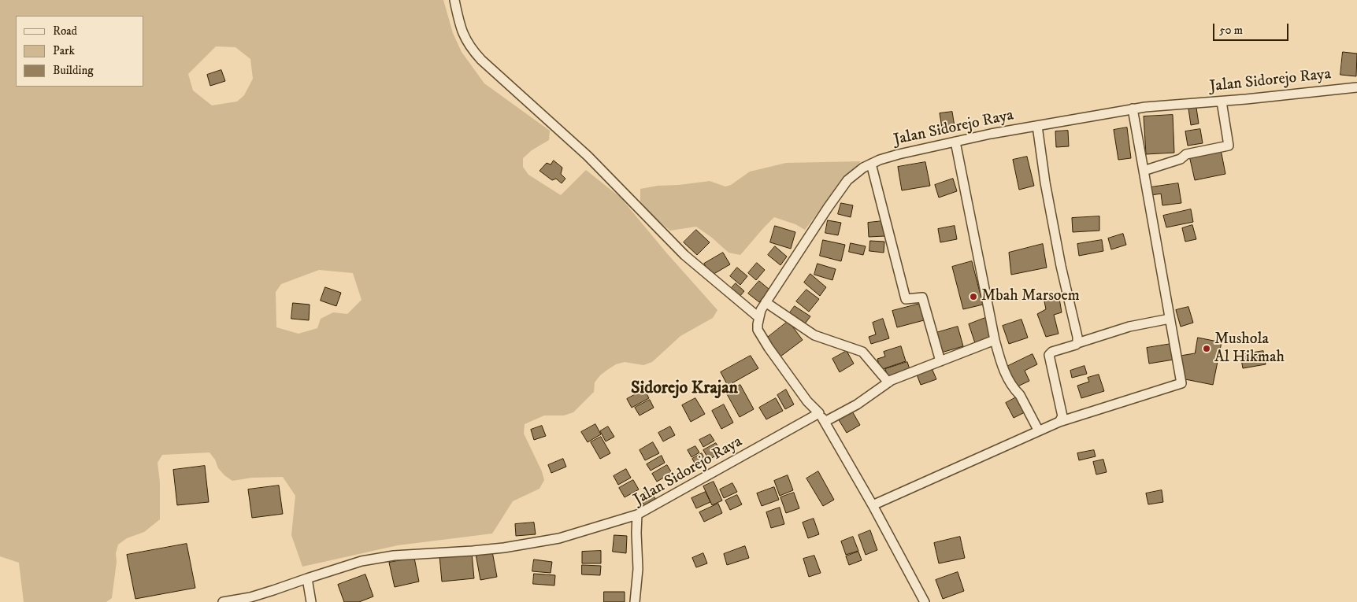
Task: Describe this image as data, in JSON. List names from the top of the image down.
{
  "streets": {
    "street": ["Jalan Sidorejo Raya"]
  },
  "districts": ["Sidorejo Krajan"],
  "places": ["Mbah Marsoem", "Mushola Al Hikmah"],
  "legend": ["Road", "Park", "Building"],
  "scale_bar": "50 m"
}
